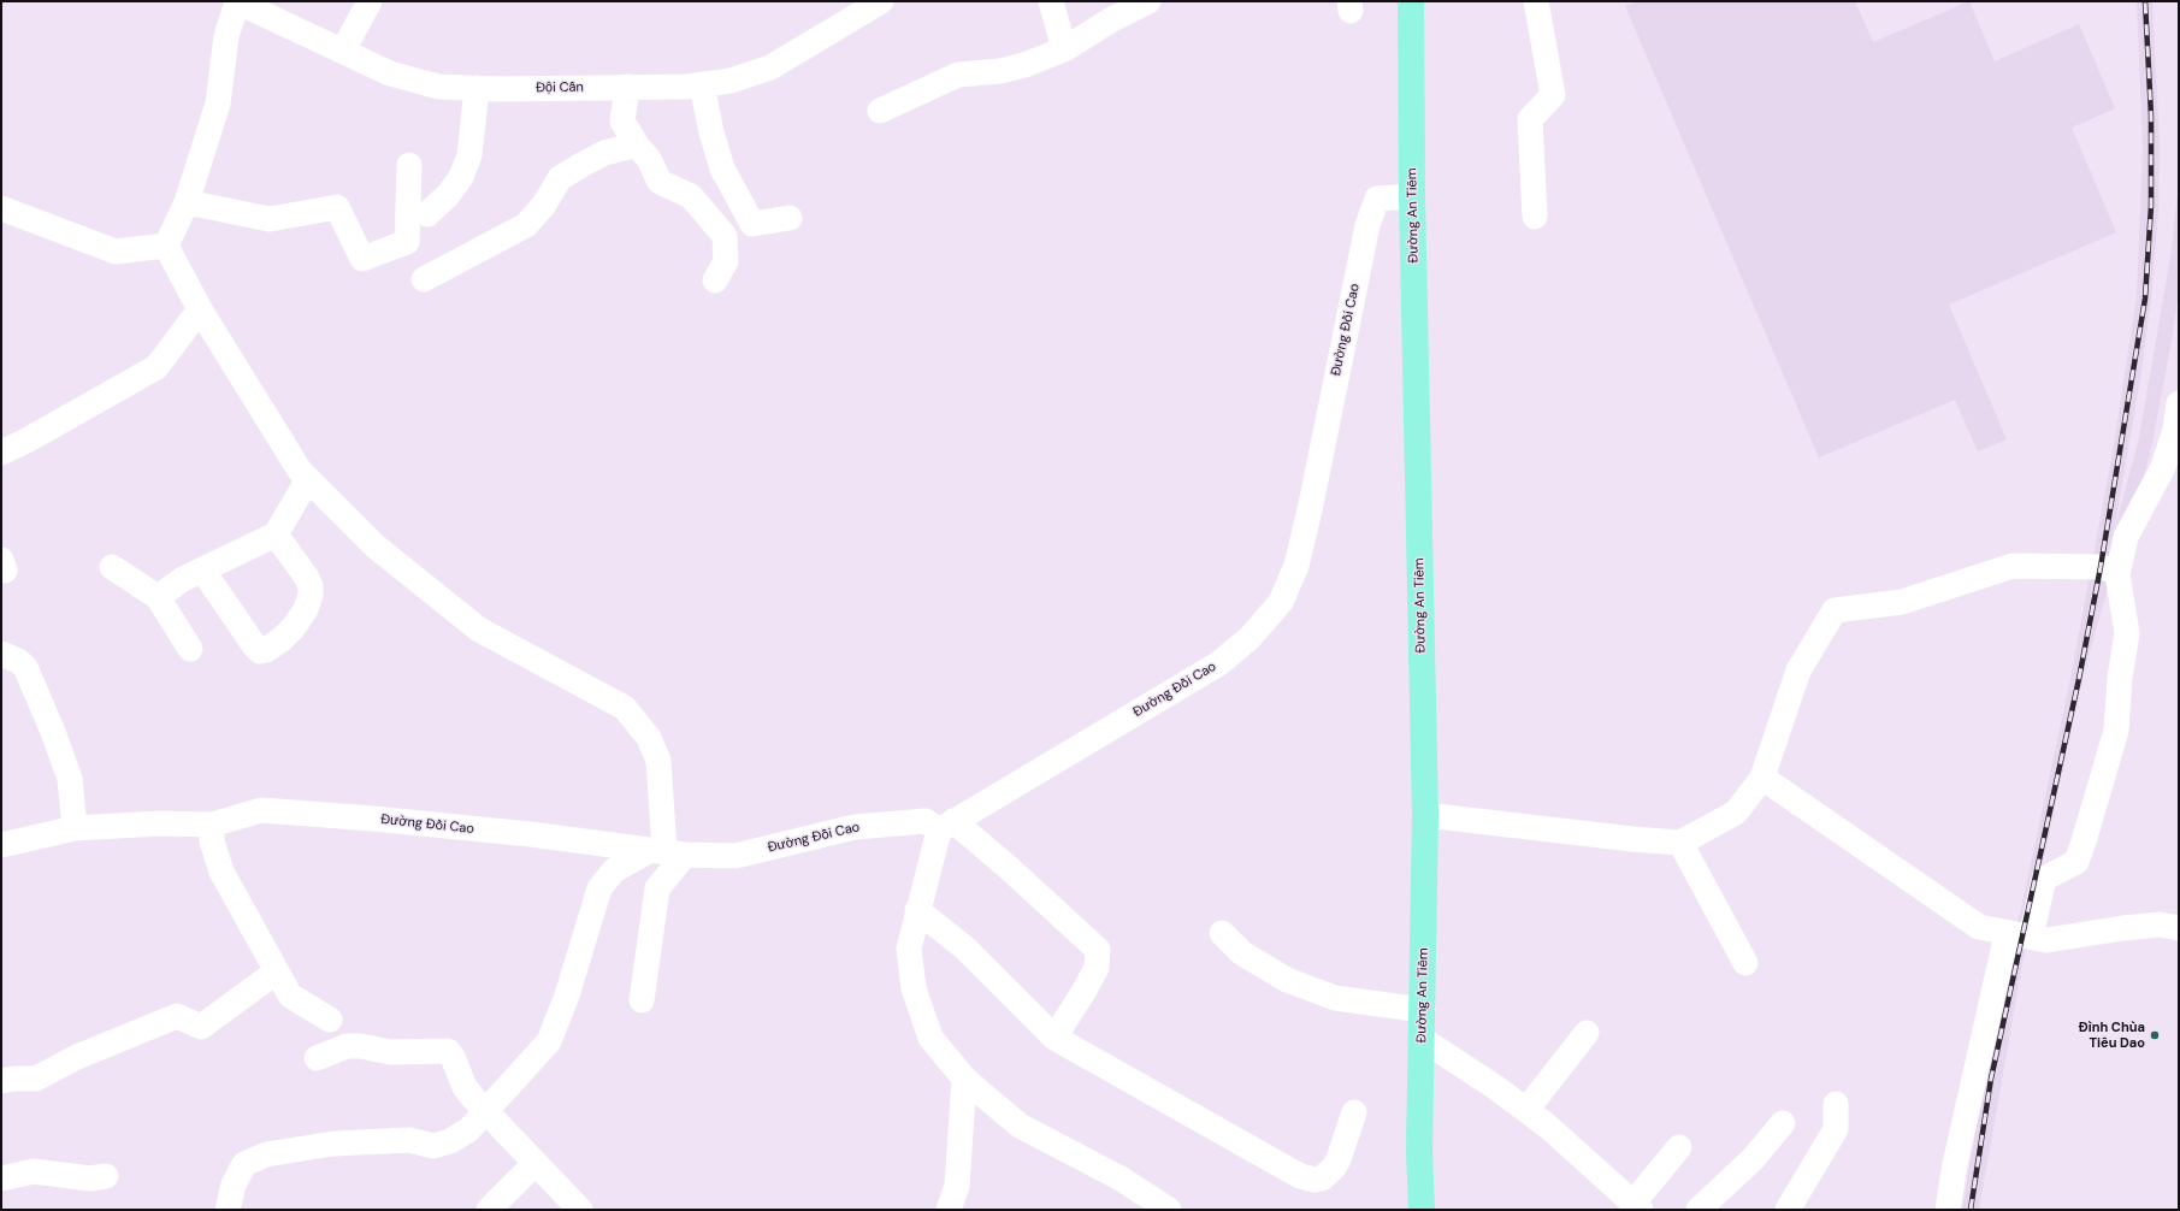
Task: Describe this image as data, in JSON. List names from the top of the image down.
{
  "streets": {
    "main road": ["Đường An Tiêm"],
    "street": ["Đội Cấn", "Đường Đồi Cao"]
  },
  "crossings": [
    ["Đường An Tiêm", "Đường Đồi Cao"]
  ],
  "places": ["Đình Chùa Tiêu Dao"]
}
